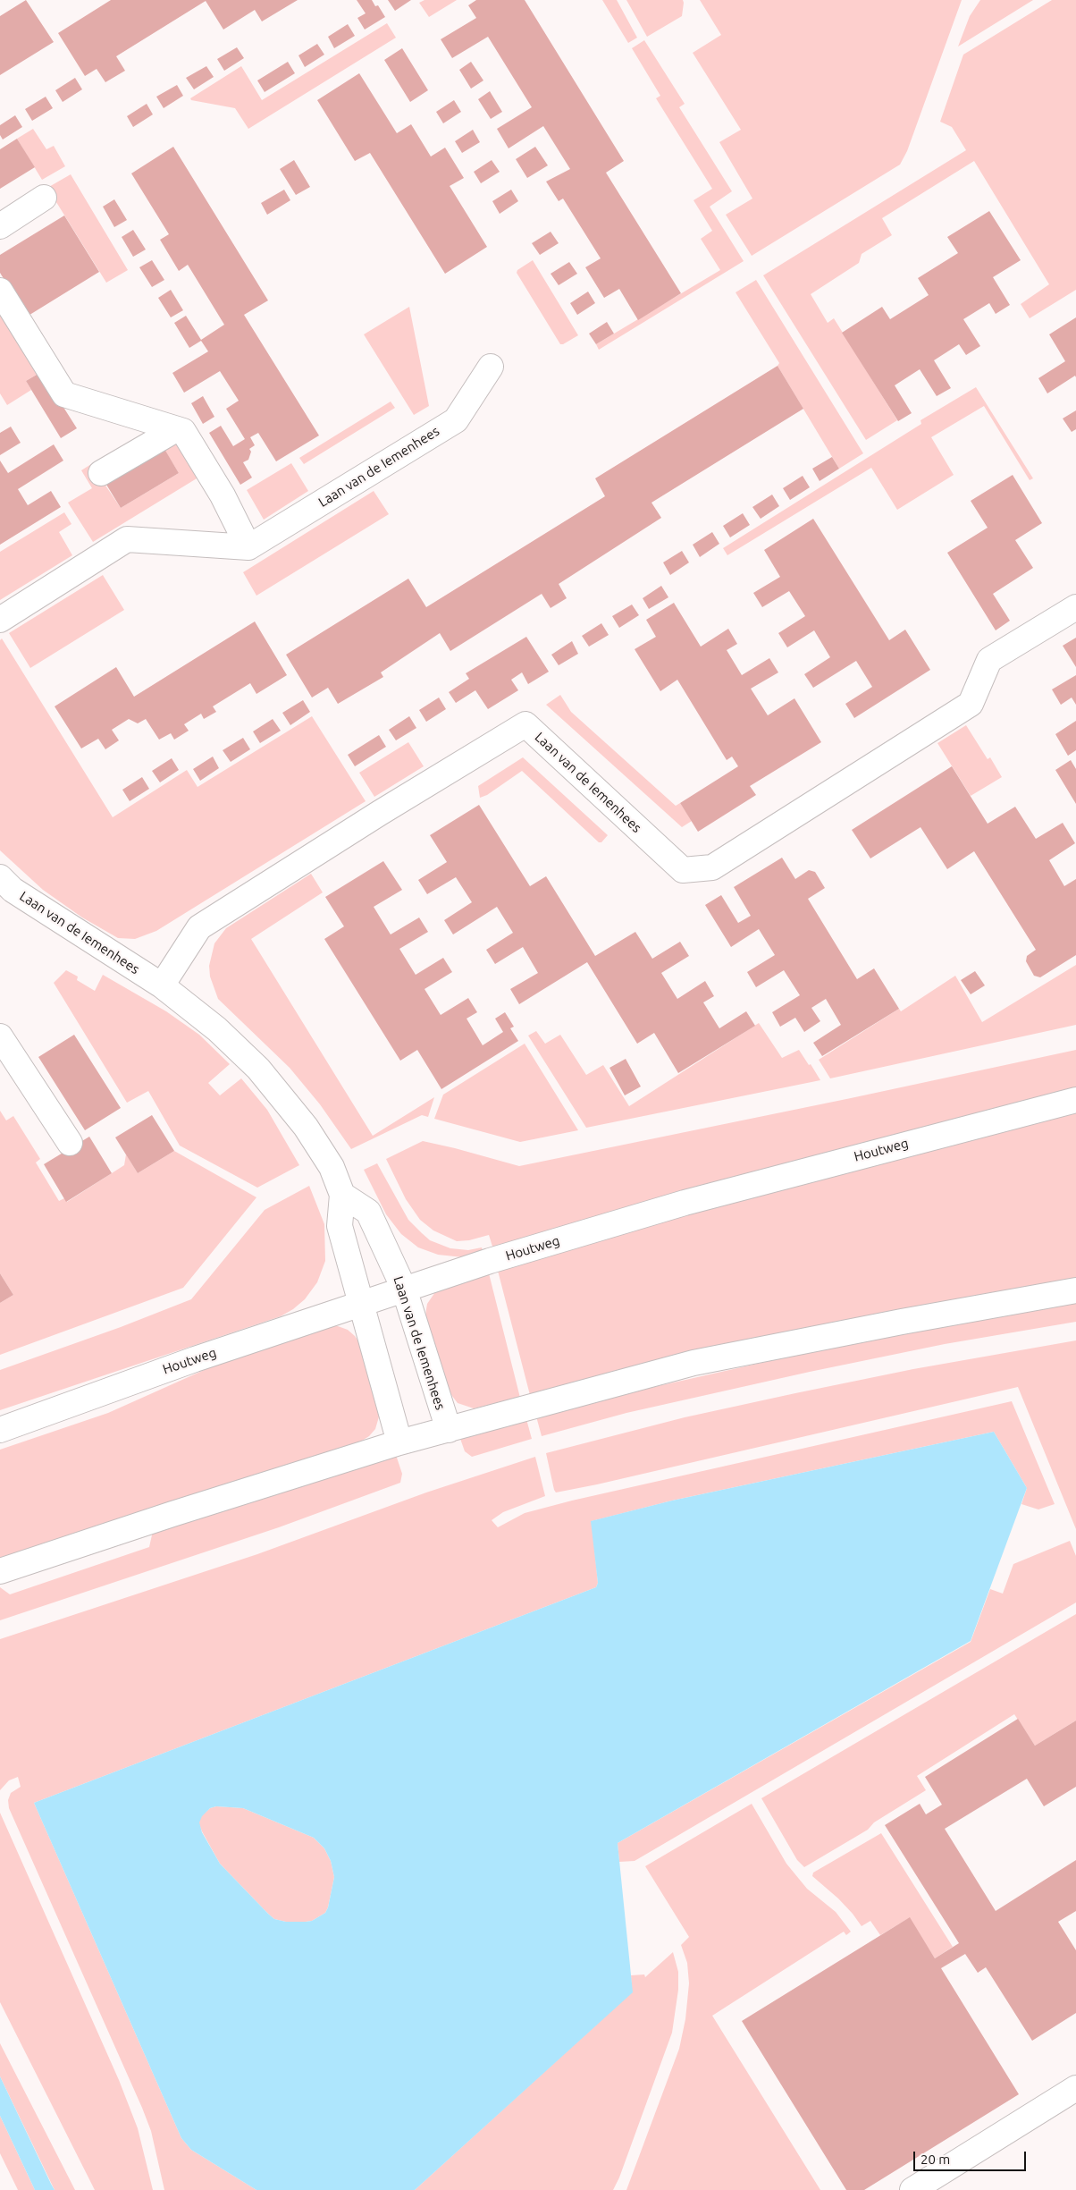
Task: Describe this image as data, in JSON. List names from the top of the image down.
{
  "streets": {
    "street": ["Laan van de Iemenhees", "Houtweg"]
  },
  "crossings": [
    ["Laan van de Iemenhees", "Houtweg"]
  ],
  "scale_bar": "20 m"
}
